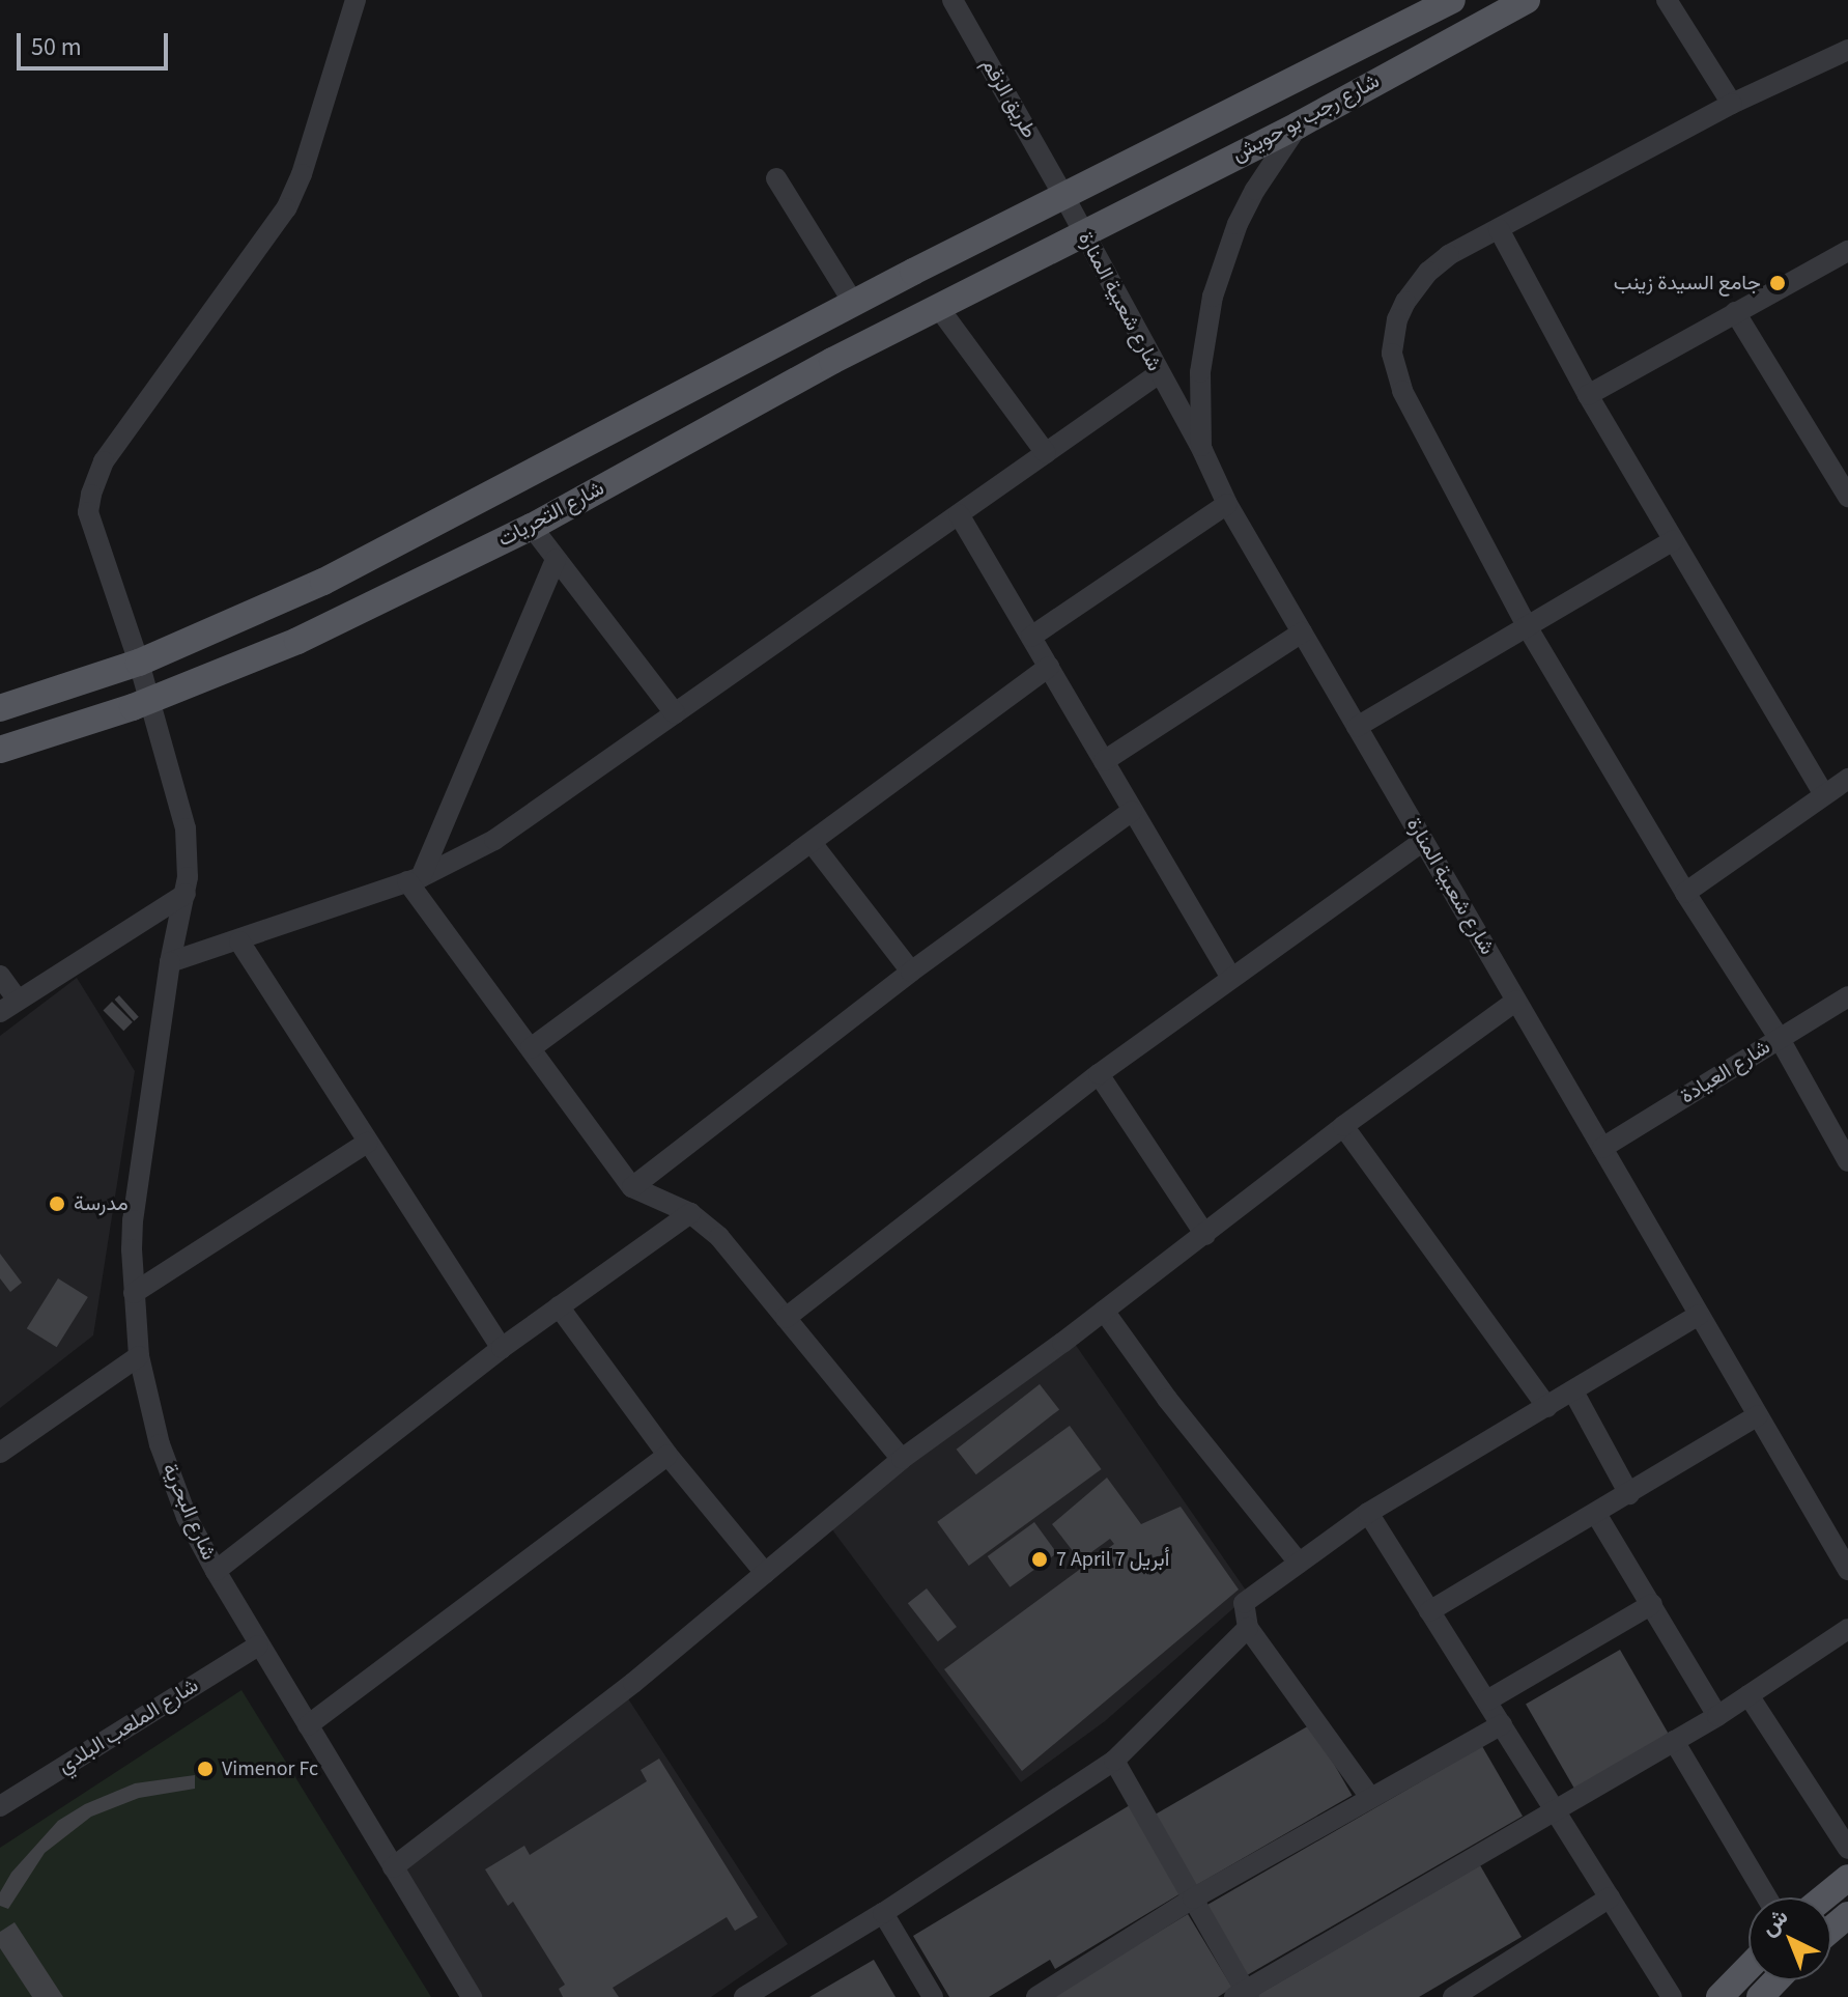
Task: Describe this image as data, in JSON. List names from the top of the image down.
{
  "streets": {
    "main road": ["شارع رجب بو حويش", "شارع التحريات"],
    "street": [
      "طريق الزقم",
      "شارع شعبية المنارة",
      "شارع العيادة",
      "شارع البحرية",
      "شارع الملعب البلدي"
    ]
  },
  "crossings": [
    ["طريق الزقم", "شارع رجب بو حويش"],
    ["طريق الزقم", "شارع شعبية المنارة"],
    ["شارع رجب بو حويش", "شارع شعبية المنارة"],
    ["شارع رجب بو حويش", "شارع التحريات"],
    ["شارع شعبية المنارة", "شارع التحريات"],
    ["شارع شعبية المنارة", "شارع العيادة"],
    ["شارع التحريات", "شارع البحرية"],
    ["شارع البحرية", "شارع الملعب البلدي"]
  ],
  "places": [
    "جامع السيدة زينب",
    "مدرسة",
    "7 April 7 أبريل",
    "Vimenor Fc"
  ],
  "scale_bar": "50 m",
  "north": "top left"
}
